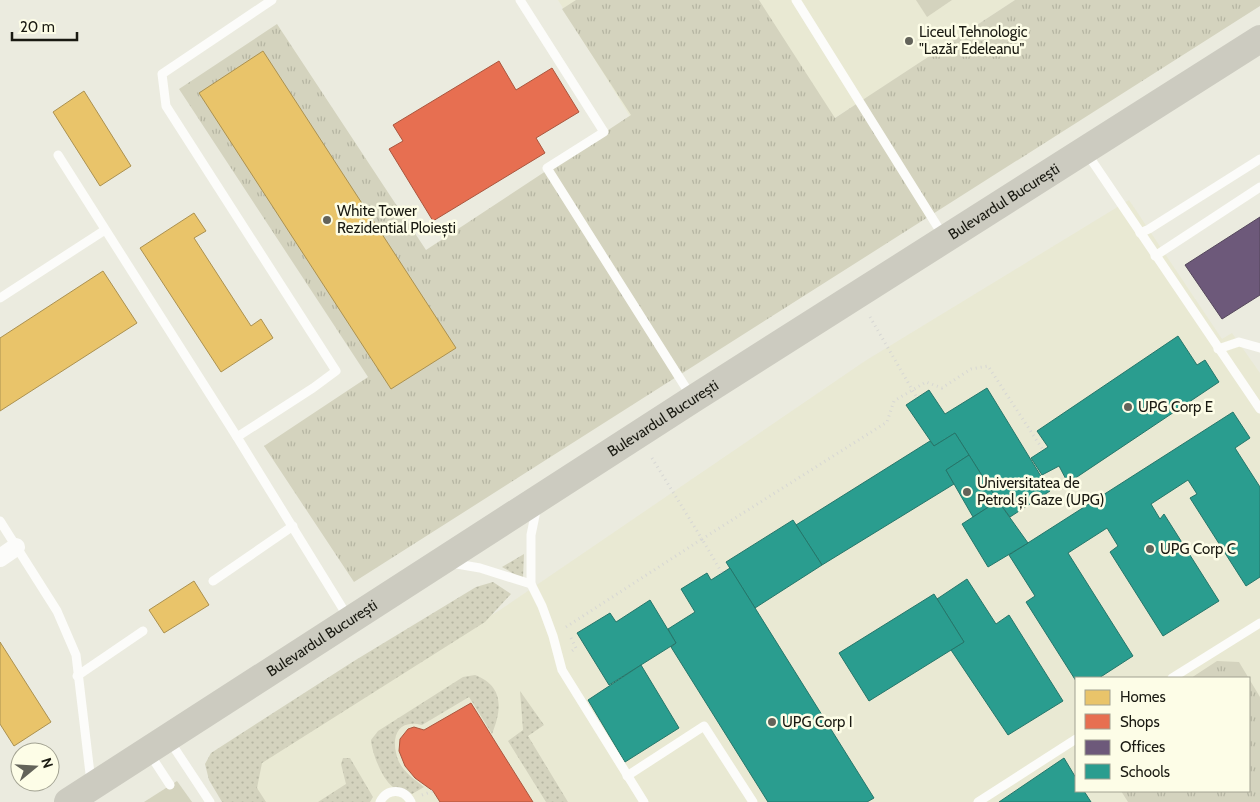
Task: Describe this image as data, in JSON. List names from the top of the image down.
{
  "streets": {
    "main road": ["Bulevardul București"]
  },
  "places": [
    "Liceul Tehnologic \"Lazăr Edeleanu\"",
    "White Tower Rezidential Ploiești",
    "UPG Corp E",
    "Universitatea de Petrol și Gaze (UPG)",
    "UPG Corp C",
    "UPG Corp I"
  ],
  "legend": [
    "Homes",
    "Shops",
    "Offices",
    "Schools"
  ],
  "scale_bar": "20 m",
  "north": "right"
}
